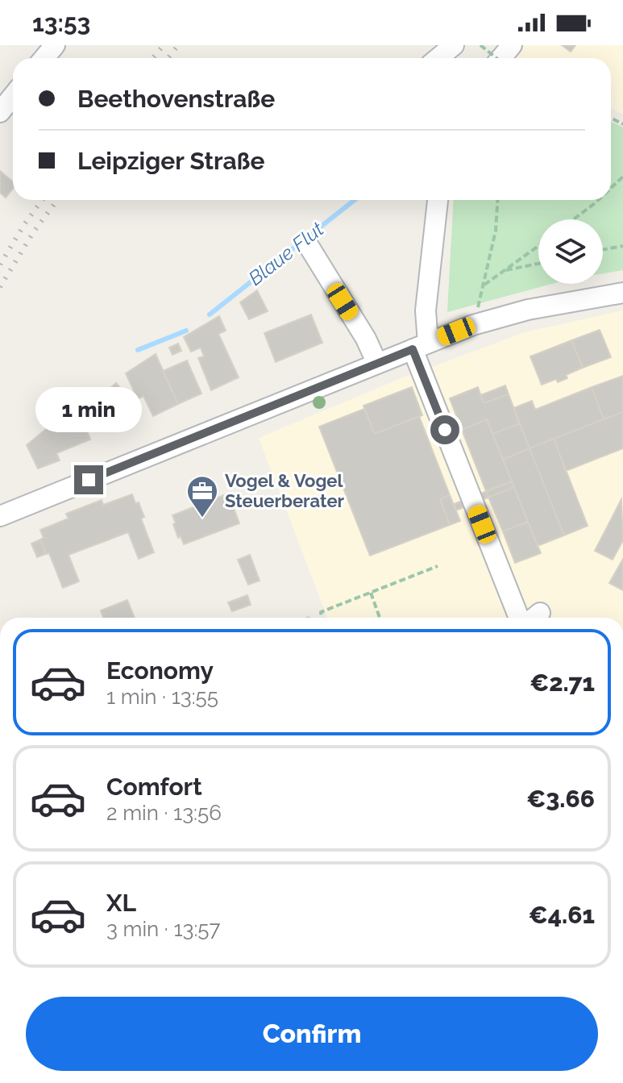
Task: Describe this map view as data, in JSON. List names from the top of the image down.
{
  "water": ["Blaue Flut"],
  "places": {
    "office": ["Vogel & Vogel Steuerberater"]
  },
  "page": {
    "status": "13:53",
    "banner": ["Beethovenstraße", "Leipziger Straße"],
    "bubble": "1 min",
    "list": [
      {
        "name": "Economy",
        "note": "1 min · 13:55",
        "value": "€2.71"
      },
      {
        "name": "Comfort",
        "note": "2 min · 13:56",
        "value": "€3.66"
      },
      {
        "name": "XL",
        "note": "3 min · 13:57",
        "value": "€4.61"
      }
    ],
    "buttons": "Confirm"
  }
}
